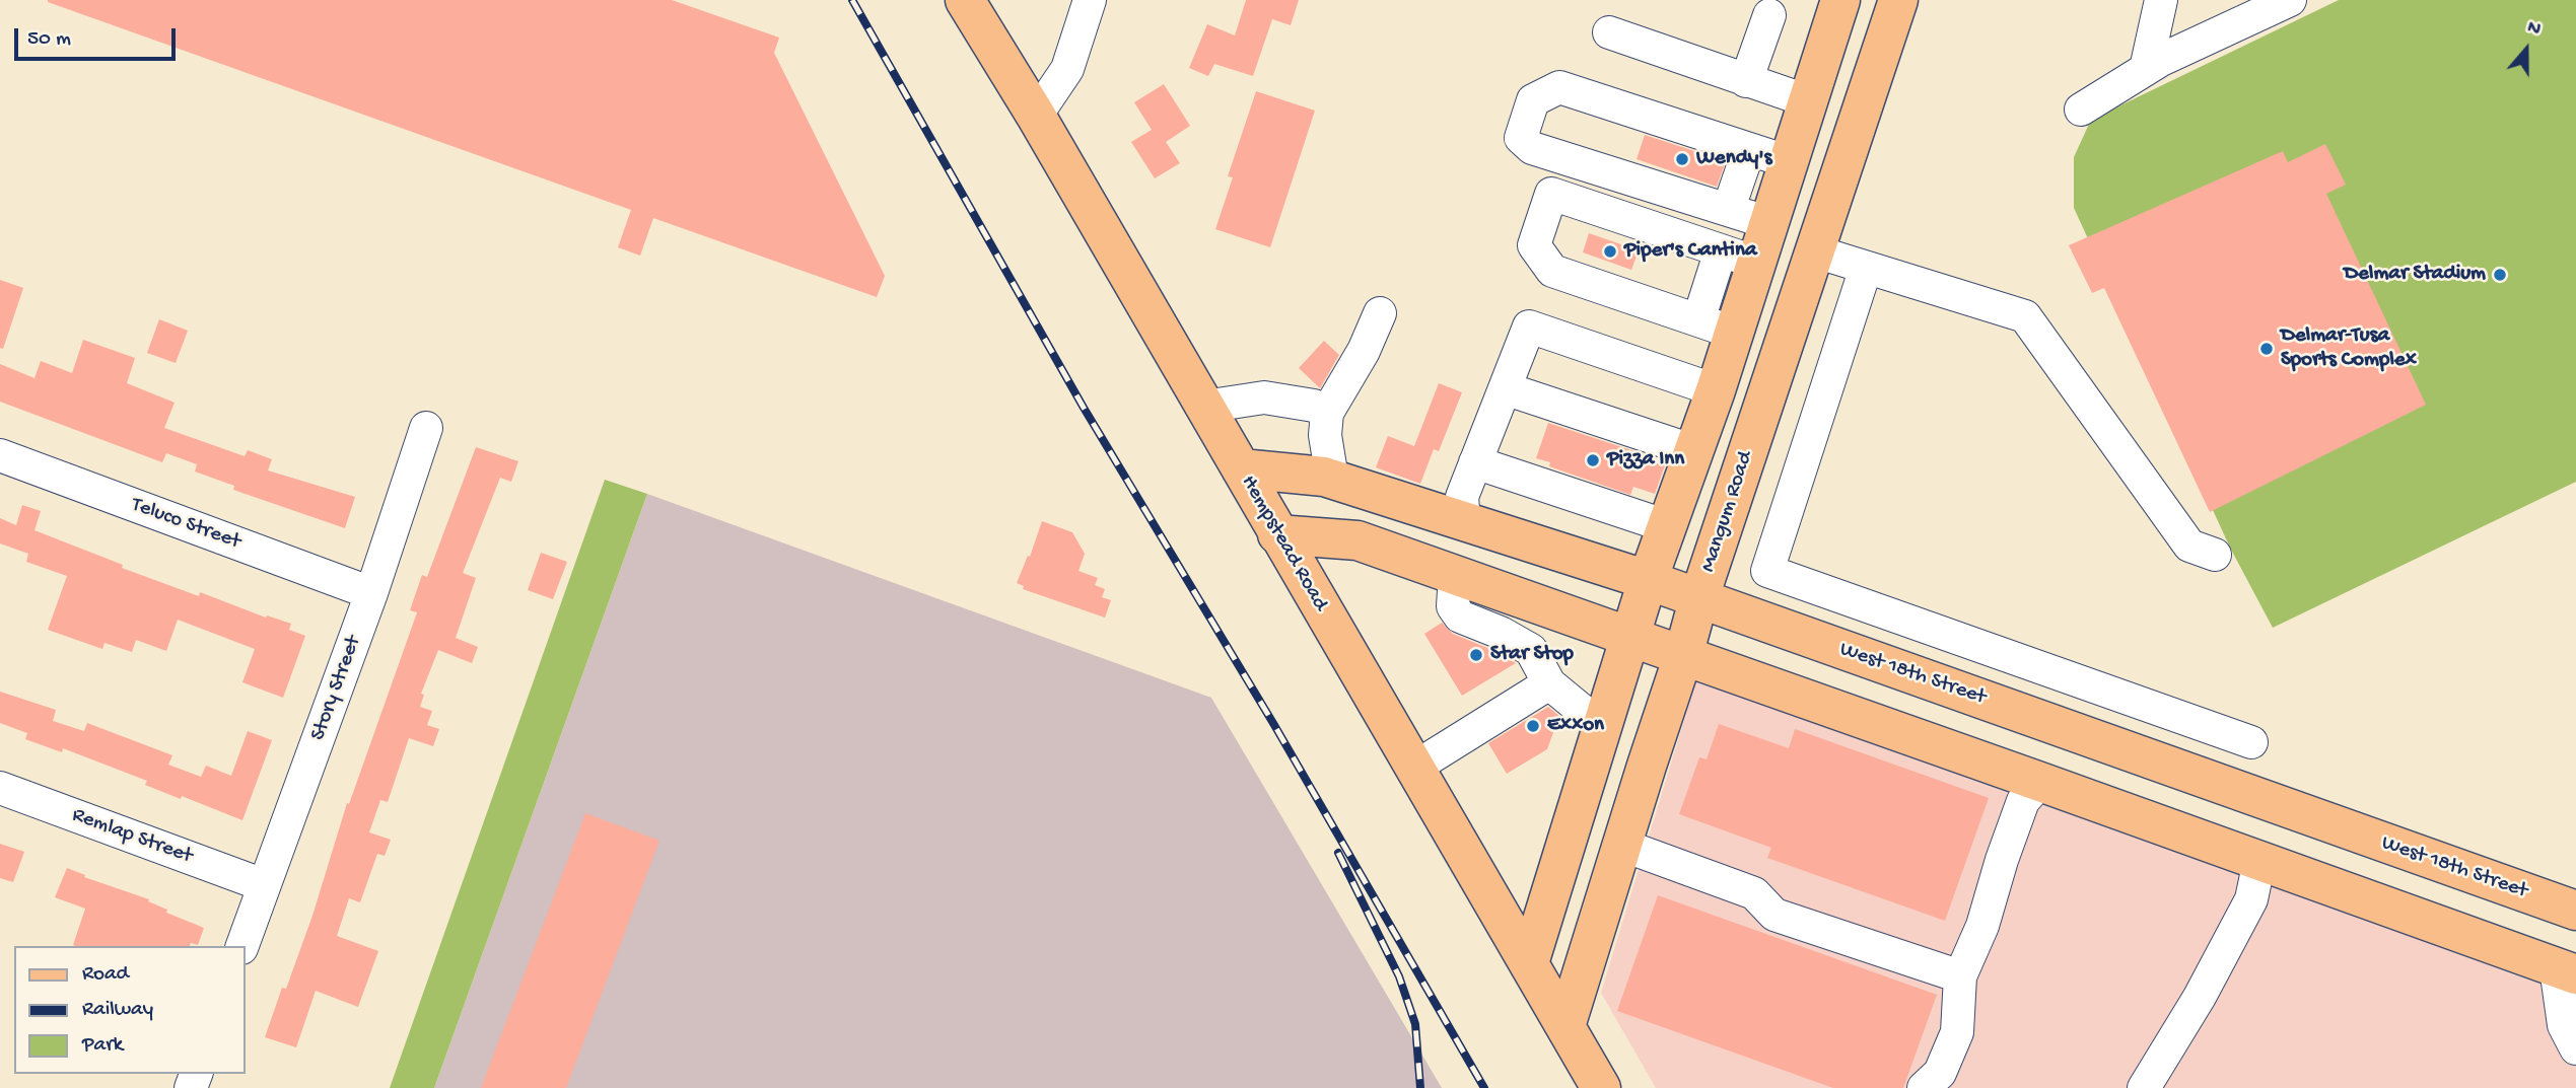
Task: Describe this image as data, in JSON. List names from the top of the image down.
{
  "streets": {
    "main road": ["Mangum Road", "Hempstead Road", "West 18th Street"],
    "street": ["Teluco Street", "Story Street", "Remlap Street"]
  },
  "crossings": [
    ["Mangum Road", "Hempstead Road"],
    ["Mangum Road", "West 18th Street"],
    ["Teluco Street", "Story Street"],
    ["Hempstead Road", "West 18th Street"],
    ["Story Street", "Remlap Street"]
  ],
  "places": [
    "Wendy's",
    "Piper's Cantina",
    "Delmar Stadium",
    "Delmar-Tusa Sports Complex",
    "Pizza Inn",
    "Star Stop",
    "Exxon"
  ],
  "legend": ["Road", "Railway", "Park"],
  "scale_bar": "50 m",
  "north": "top"
}
